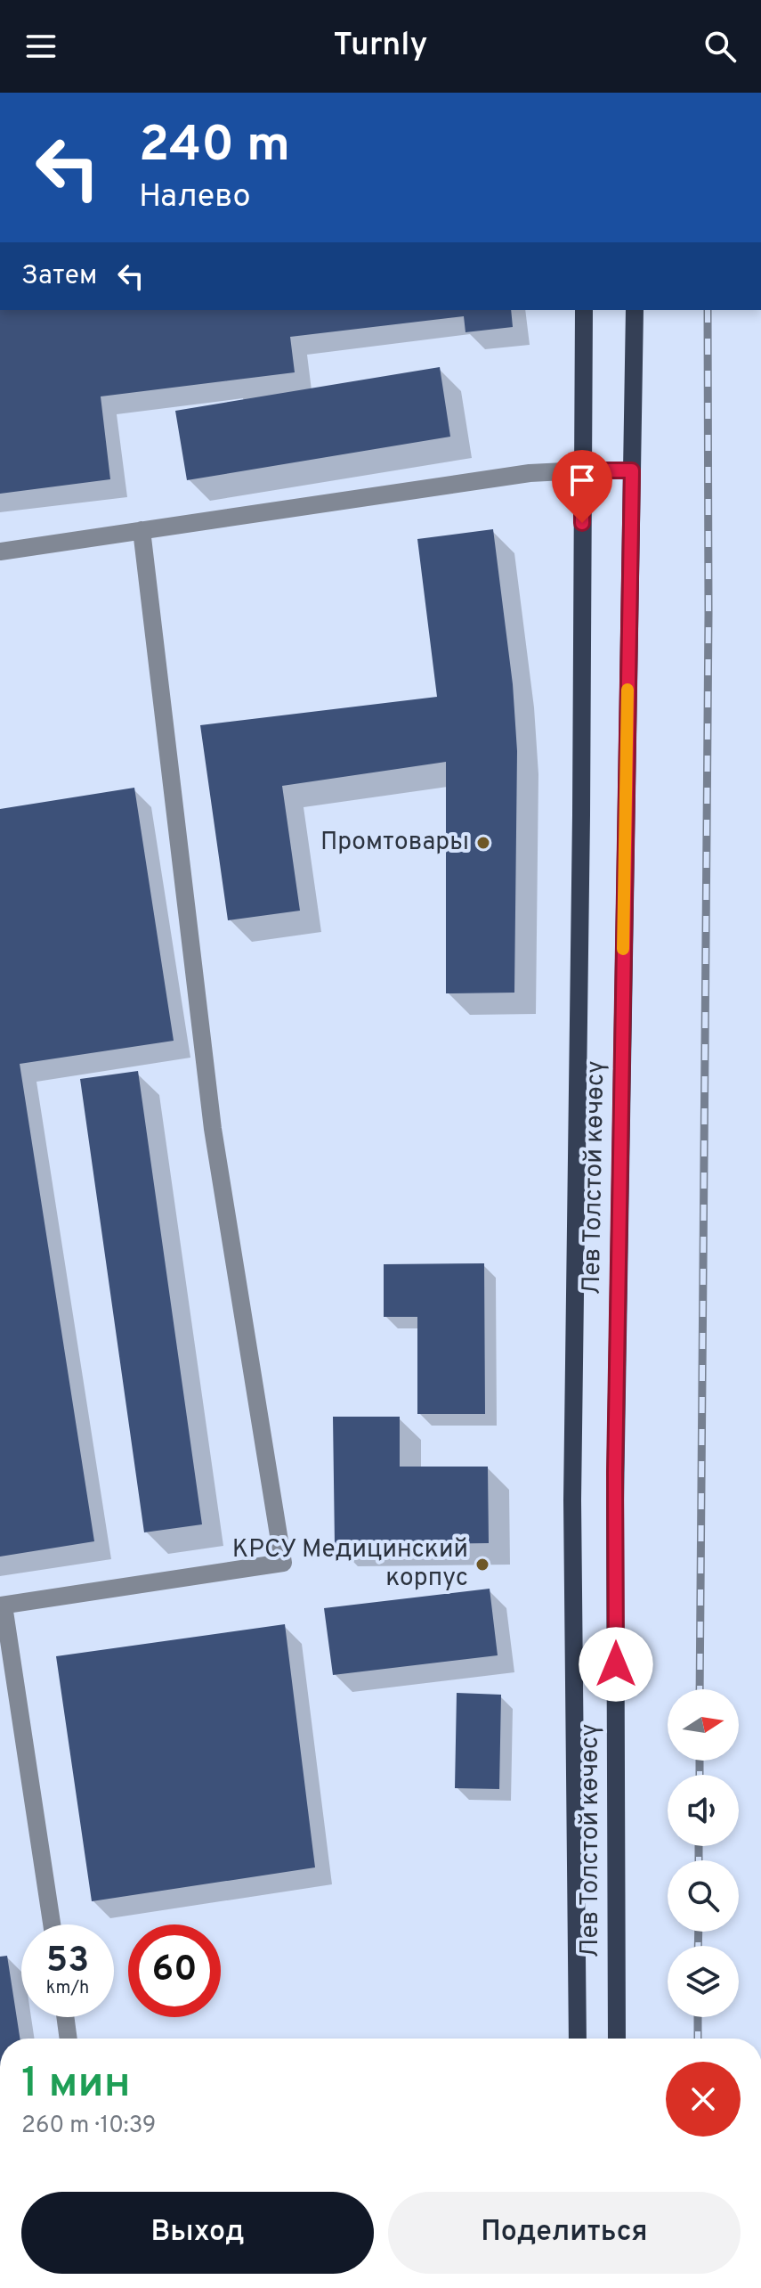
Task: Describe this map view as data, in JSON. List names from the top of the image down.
{
  "streets": {
    "main road": ["Лев Толстой көчөсү"]
  },
  "places": ["Промтовары", "КРСУ Медицинский корпус"],
  "north": "right",
  "page": {
    "header": "Turnly",
    "turn": ["240 m", "Налево"],
    "then": "Затем",
    "speed": "53 km/h",
    "limit": "60",
    "heading": ["1 мин", "260 m · 10:39"],
    "buttons": ["Выход", "Поделиться"]
  }
}
